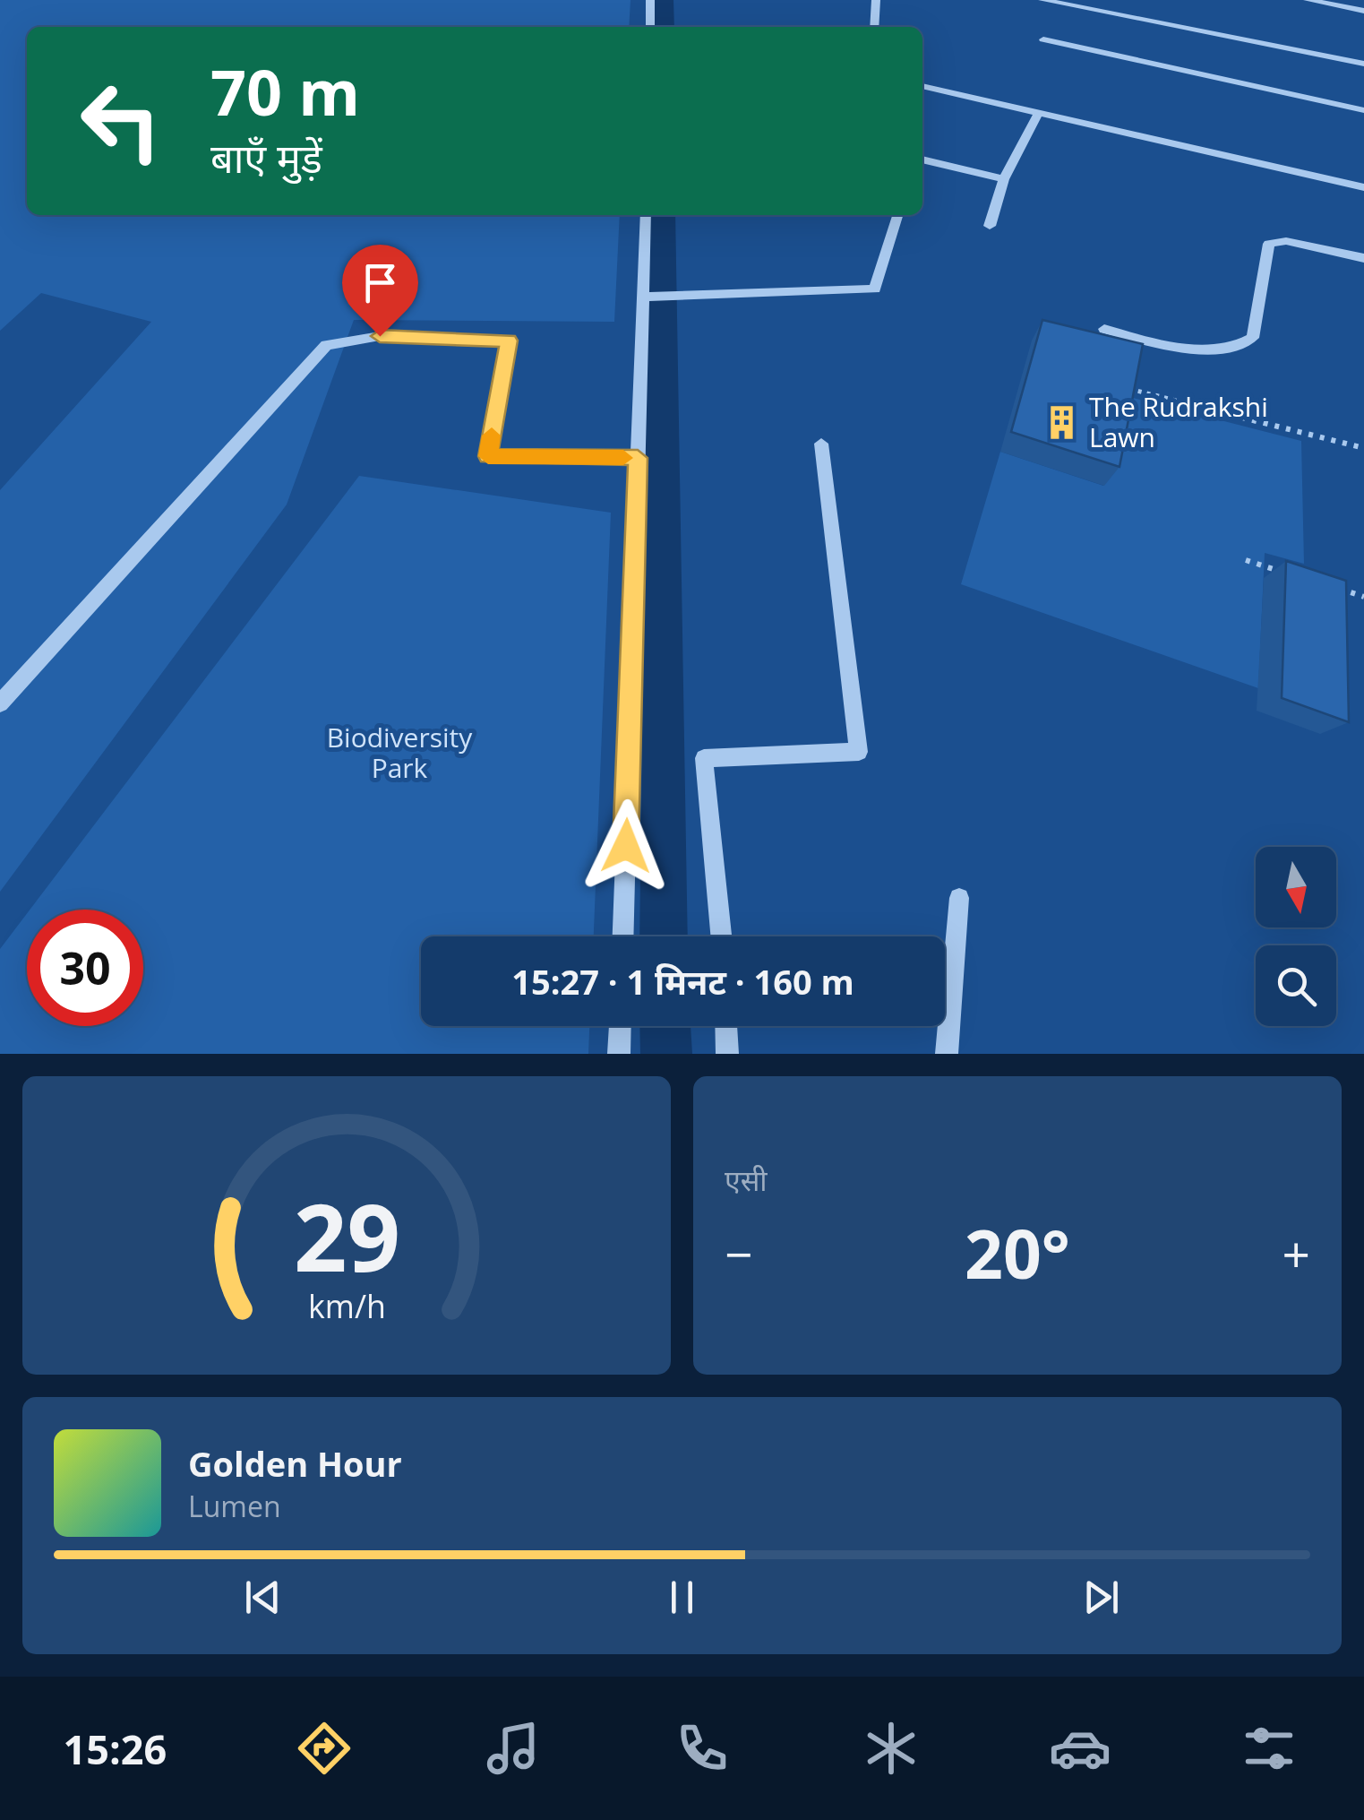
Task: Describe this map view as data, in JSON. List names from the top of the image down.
{
  "parks": ["Biodiversity Park"],
  "places": {
    "building": ["The Rudrakshi Lawn"]
  },
  "north": "bottom",
  "page": {
    "turn": ["70 m", "बाएँ मुड़ें"],
    "limit": "30",
    "trip": "15:27 · 1 मिनट · 160 m",
    "tile": "एसी",
    "heat": ["−", "20°", "+"],
    "song": ["Golden Hour", "Lumen"],
    "tabs": "15:26",
    "gauge": ["29", "km/h"]
  }
}
